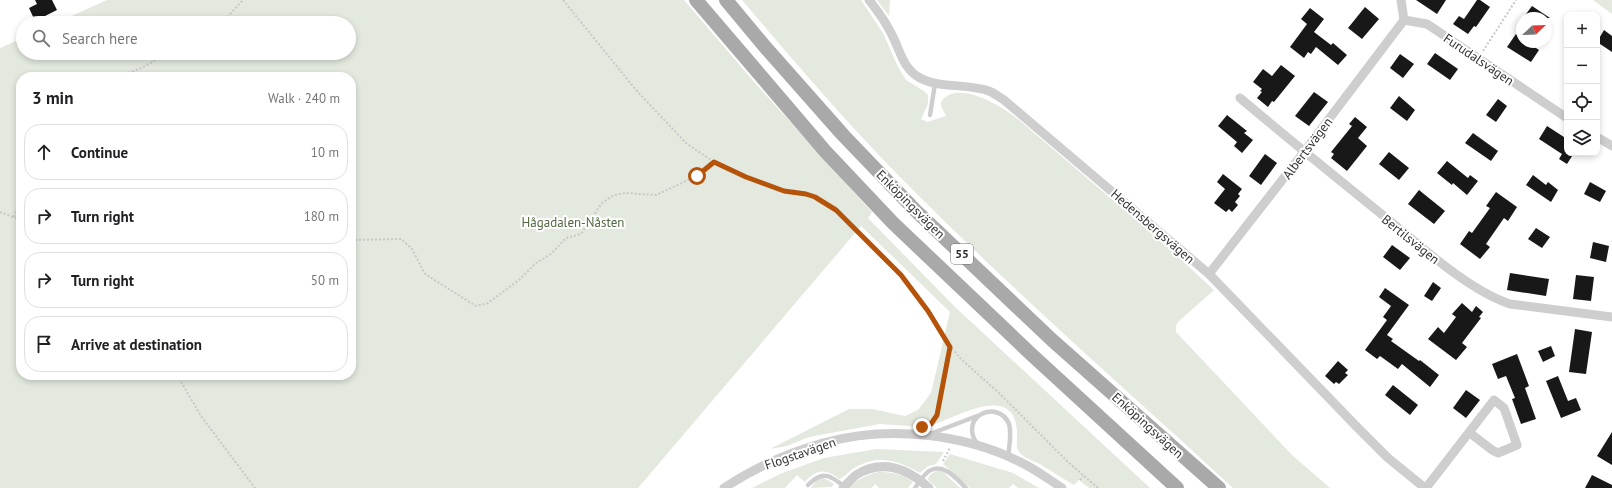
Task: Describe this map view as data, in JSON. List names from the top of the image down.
{
  "streets": {
    "main road": ["Enköpingsvägen", "55"],
    "street": [
      "Furudalsvägen",
      "Albertsvägen",
      "Hedensbergsvägen",
      "Bertilsvägen",
      "Flogstavägen"
    ]
  },
  "crossings": [
    ["Furudalsvägen", "Albertsvägen"],
    ["Albertsvägen", "Hedensbergsvägen"],
    ["Albertsvägen", "Bertilsvägen"]
  ],
  "parks": ["Hågadalen-Nåsten"],
  "north": "top right",
  "page": {
    "map_buttons": ["+", "−"],
    "search": "Search here",
    "heading": ["3 min", "Walk · 240 m"],
    "list": [
      ["Continue", "10 m"],
      ["Turn right", "180 m"],
      ["Turn right", "50 m"],
      "Arrive at destination"
    ]
  }
}
